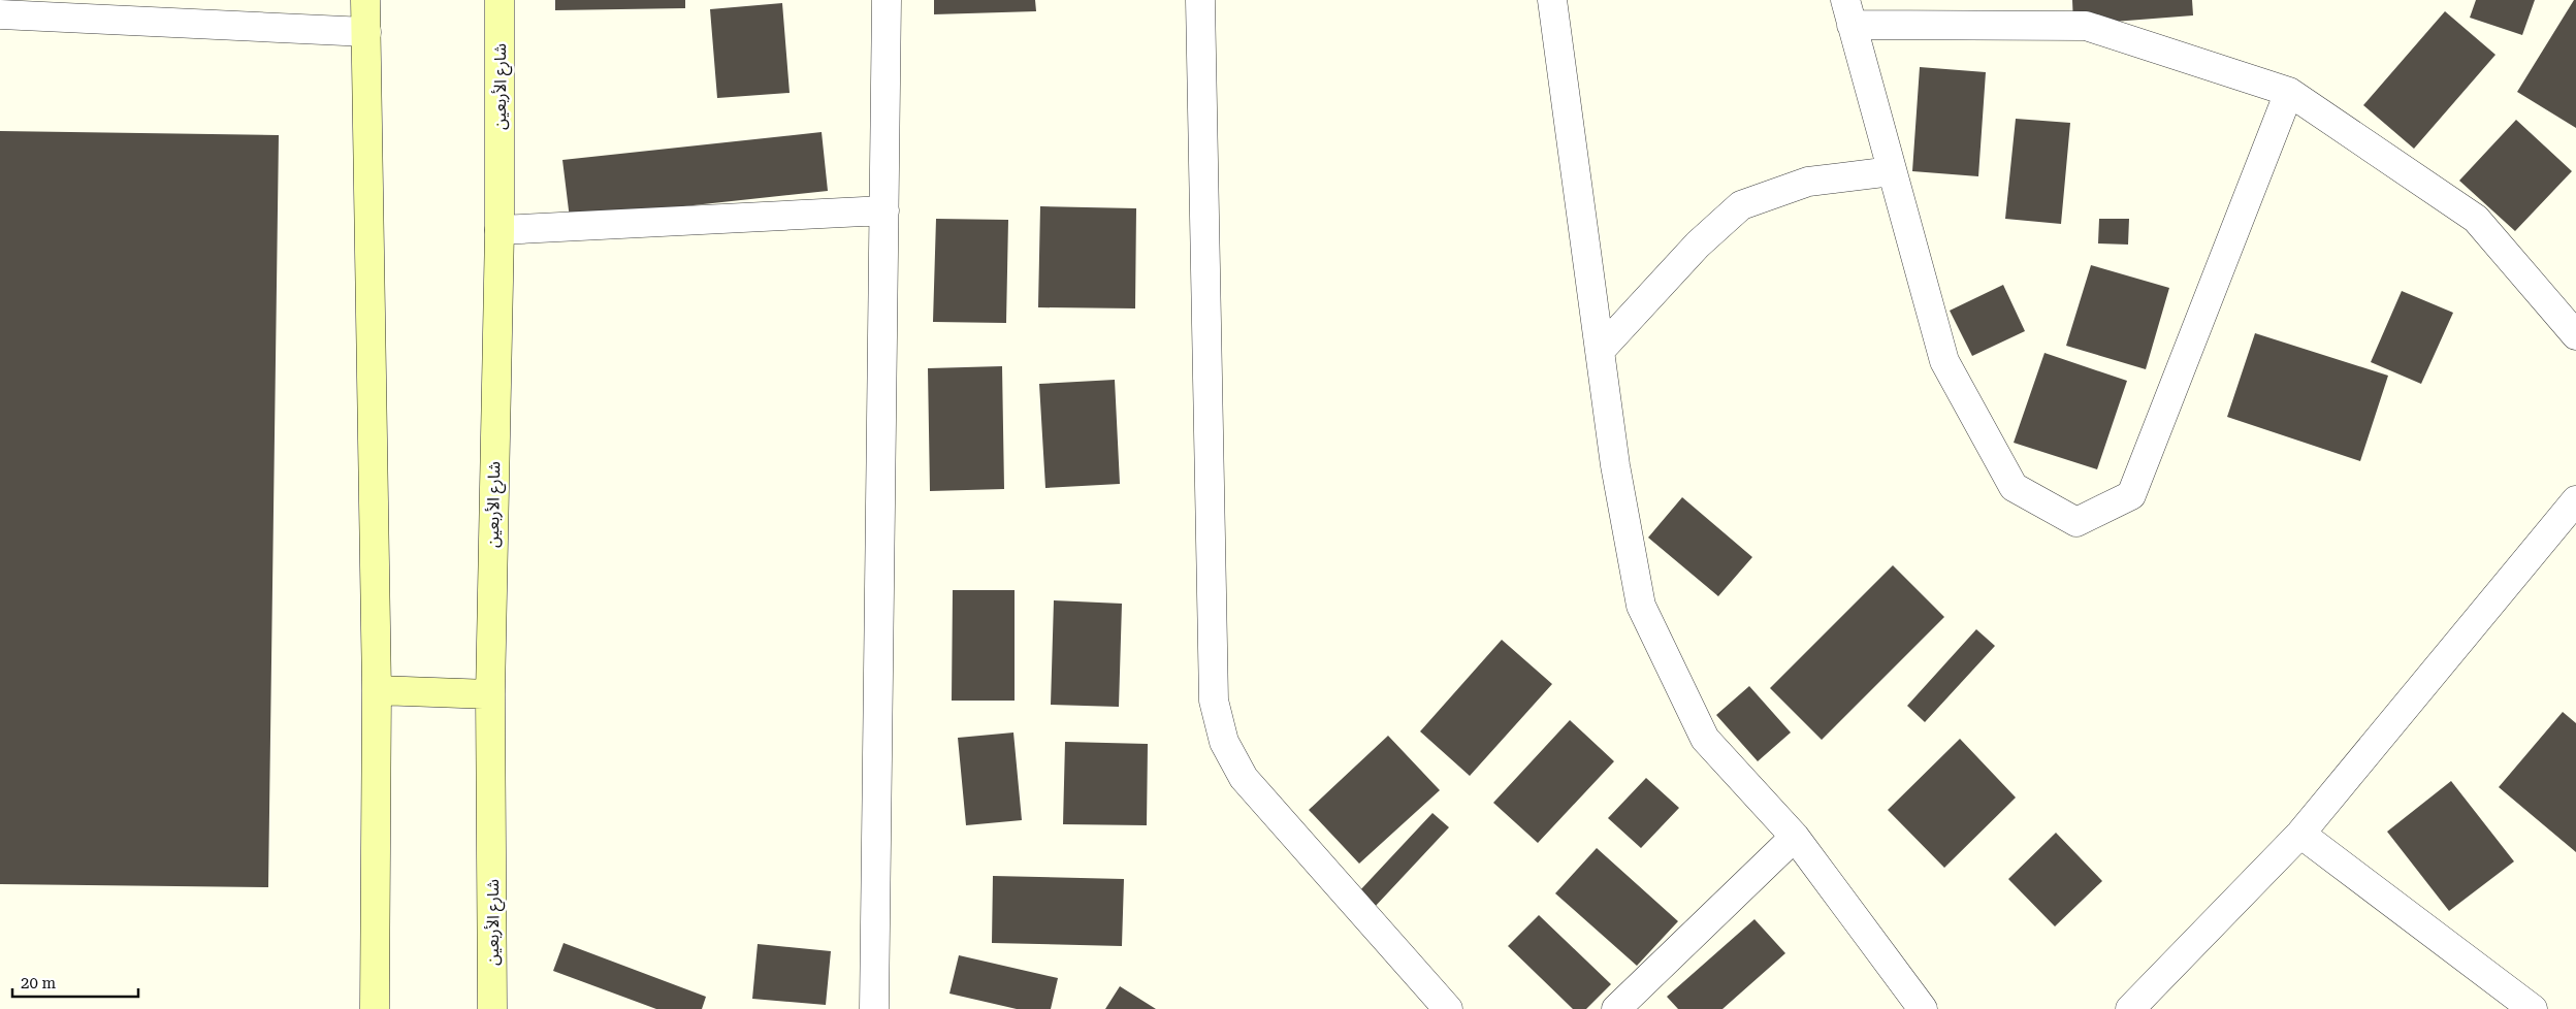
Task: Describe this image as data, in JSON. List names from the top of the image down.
{
  "streets": {
    "main road": ["شارع الأربعين"]
  },
  "scale_bar": "20 m"
}
